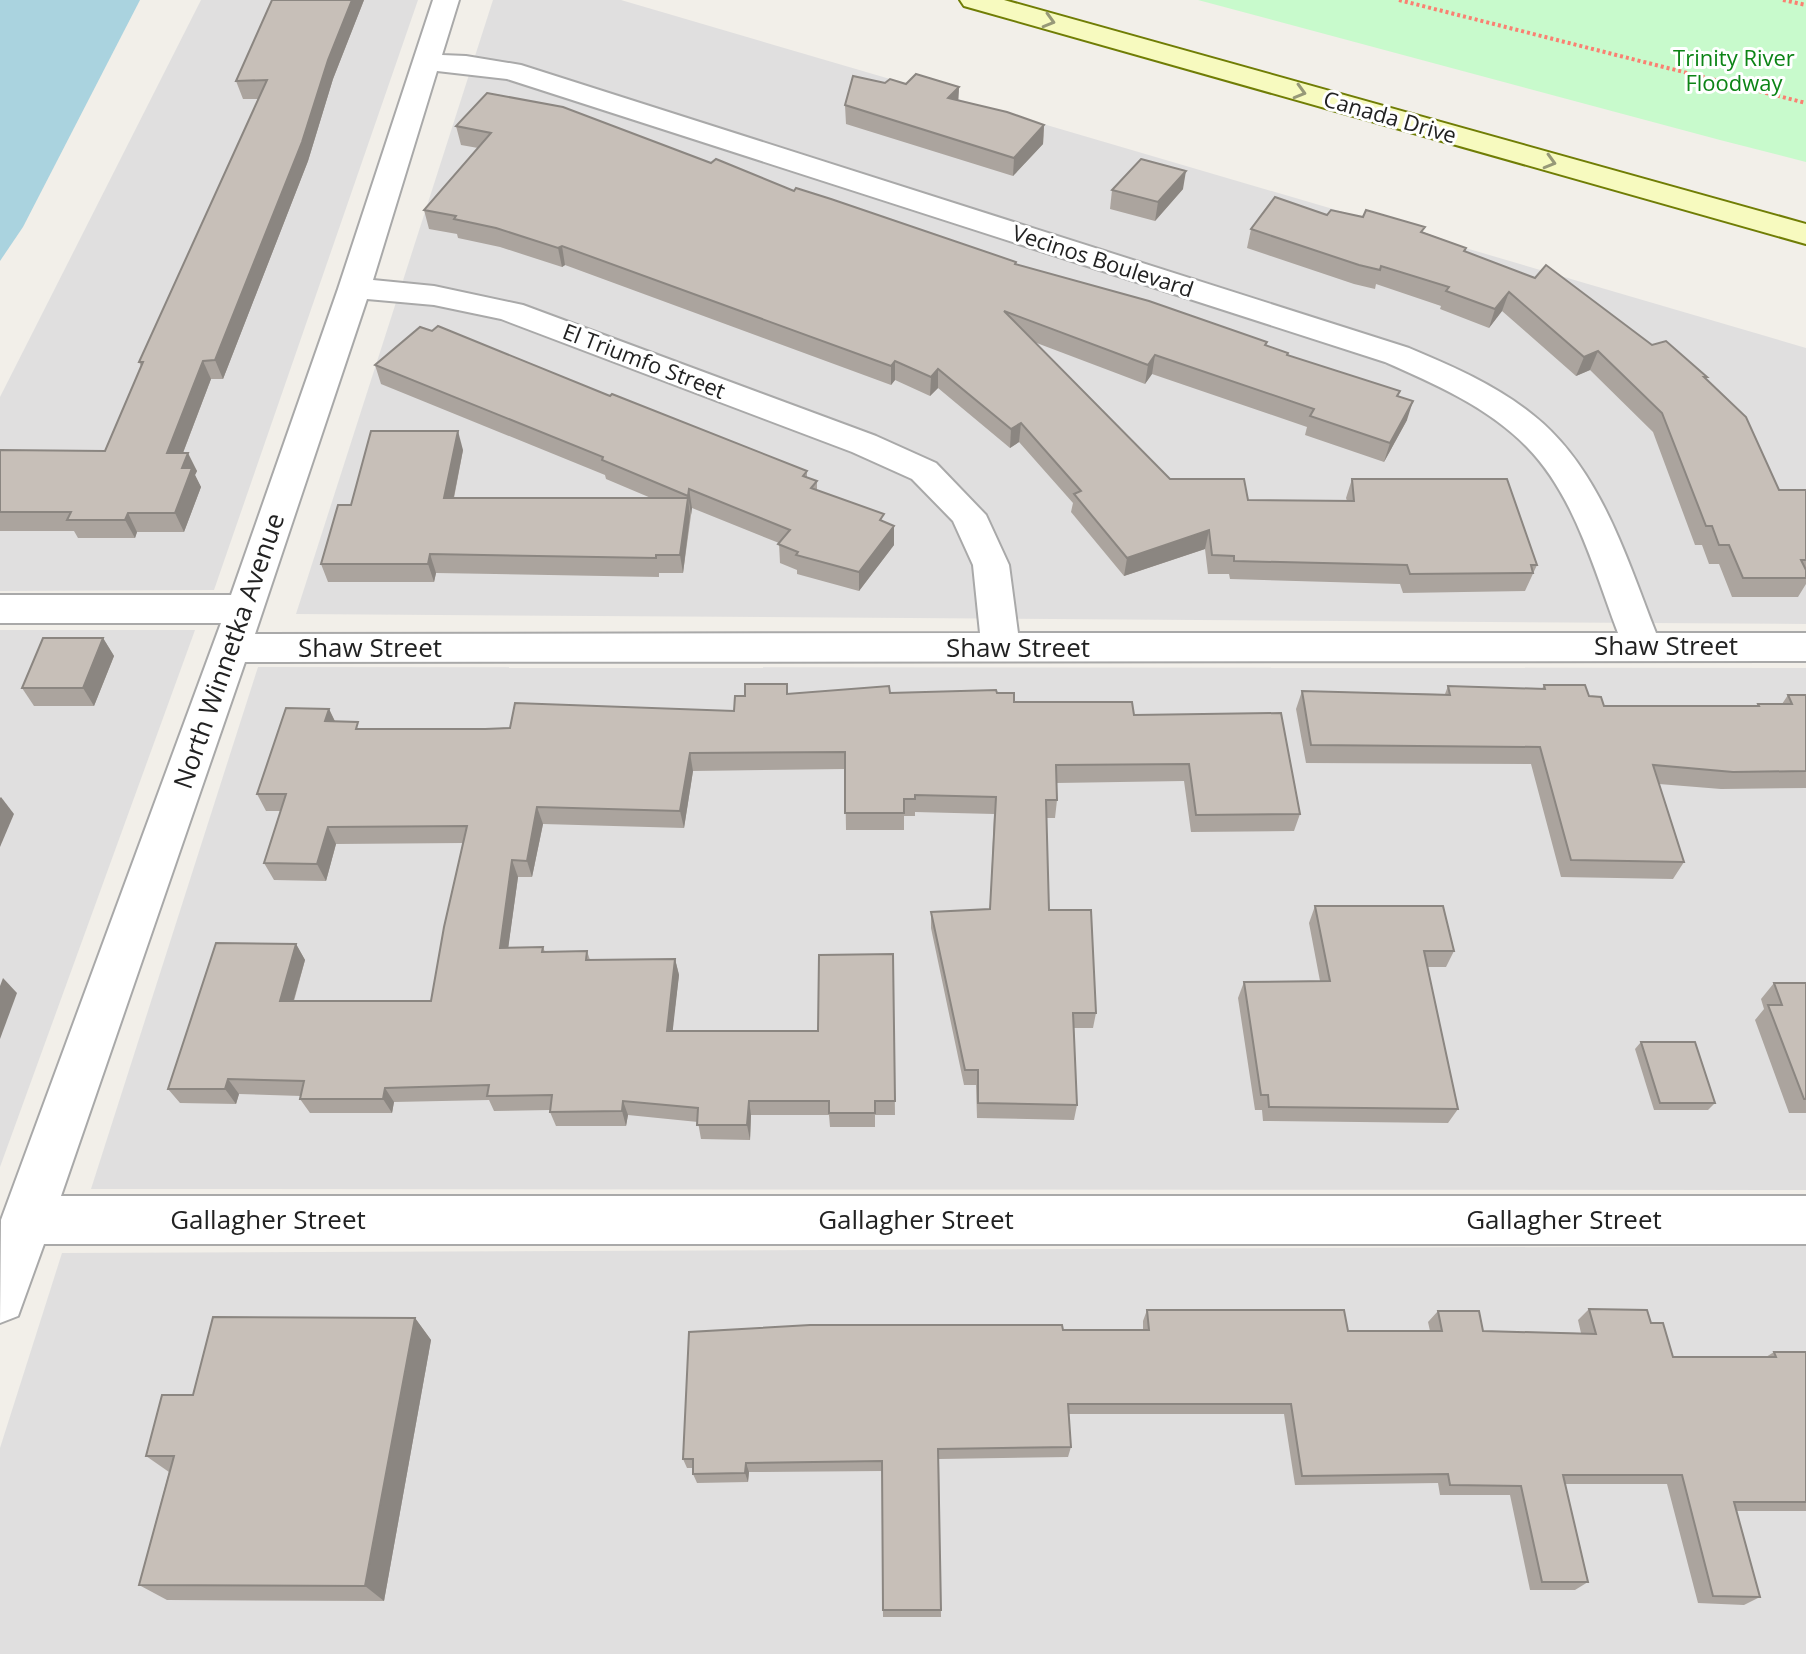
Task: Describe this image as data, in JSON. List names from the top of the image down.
{
  "streets": {
    "street": [
      "Canada Drive",
      "Vecinos Boulevard",
      "El Triumfo Street",
      "Shaw Street",
      "North Winnetka Avenue",
      "Gallagher Street"
    ]
  },
  "crossings": [
    ["Vecinos Boulevard", "Shaw Street"],
    ["Vecinos Boulevard", "North Winnetka Avenue"],
    ["El Triumfo Street", "Shaw Street"],
    ["El Triumfo Street", "North Winnetka Avenue"],
    ["Shaw Street", "North Winnetka Avenue"],
    ["North Winnetka Avenue", "Gallagher Street"]
  ],
  "parks": ["Trinity River Floodway"]
}
